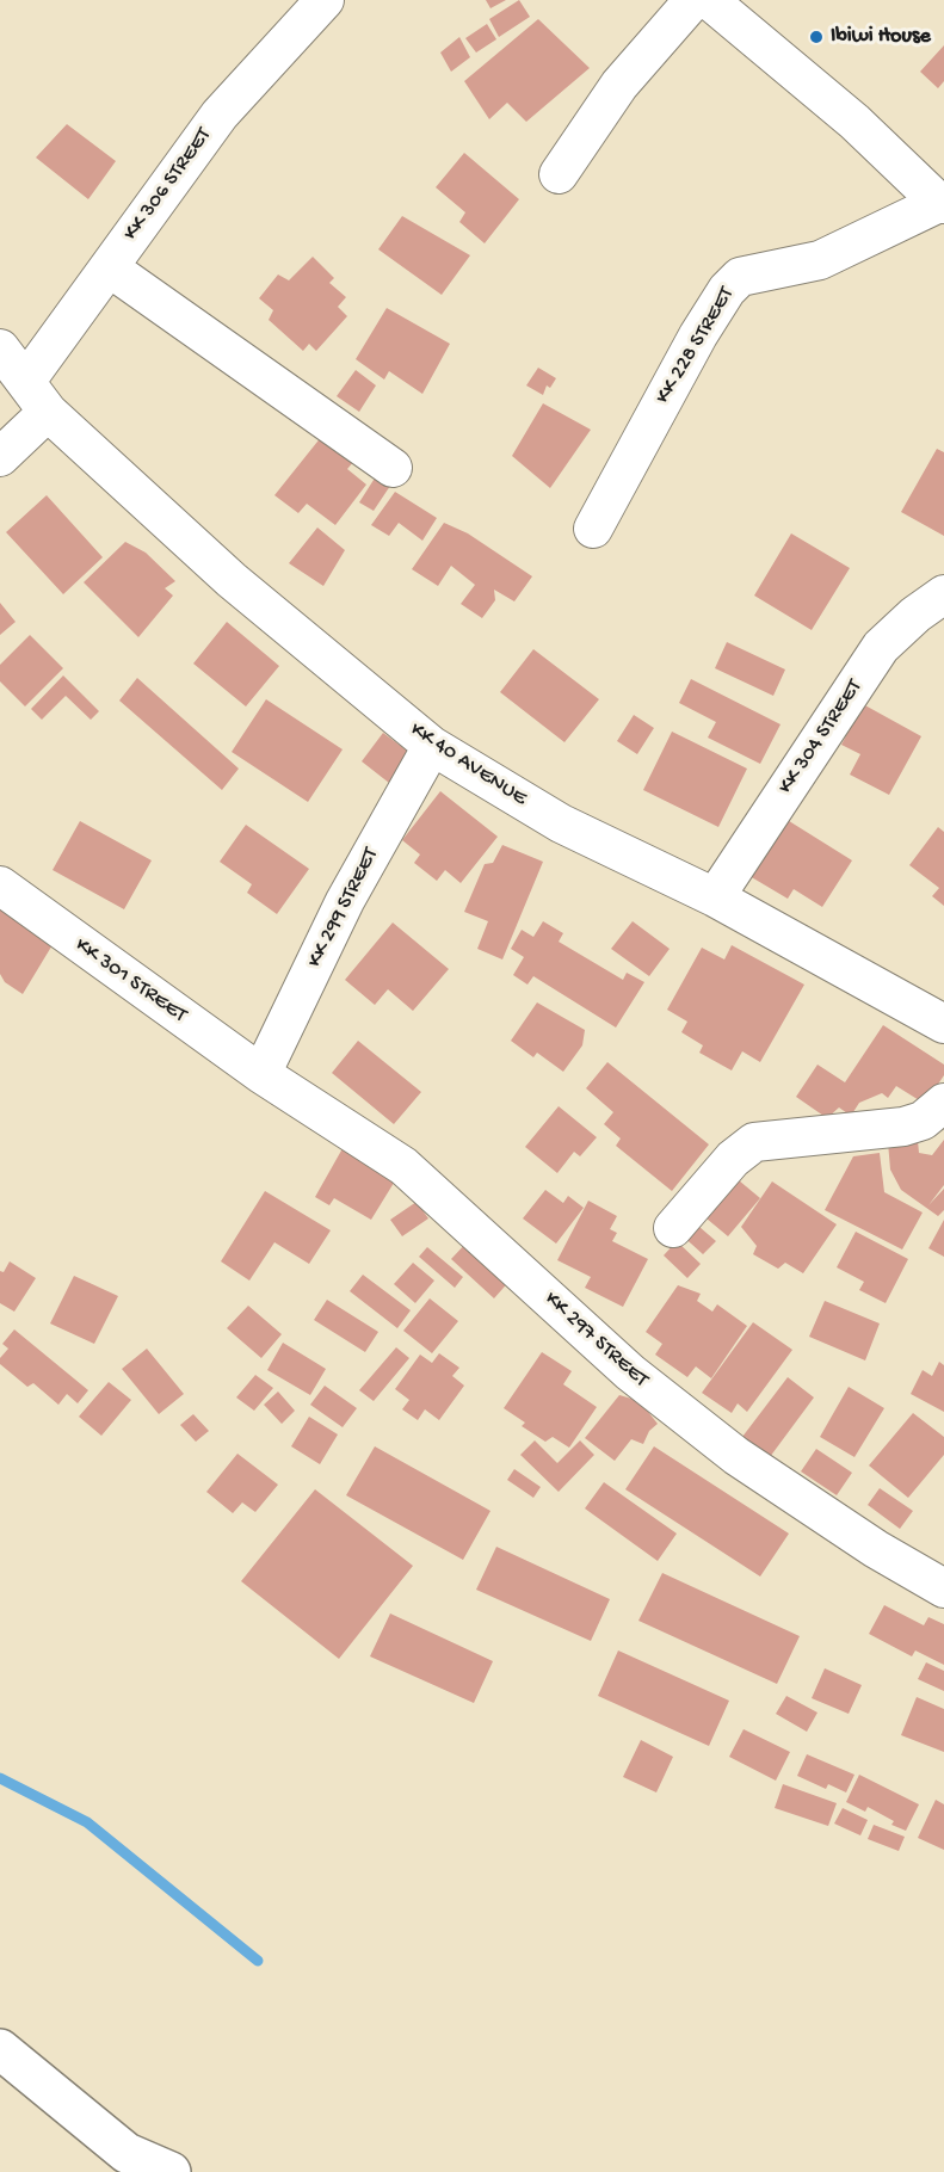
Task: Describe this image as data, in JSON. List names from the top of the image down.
{
  "streets": {
    "street": [
      "KK 306 STREET",
      "KK 228 STREET",
      "KK 304 STREET",
      "KK 40 AVENUE",
      "KK 299 STREET",
      "KK 301 STREET",
      "KK 297 STREET"
    ]
  },
  "crossings": [
    ["KK 306 STREET", "KK 40 AVENUE"],
    ["KK 304 STREET", "KK 40 AVENUE"],
    ["KK 40 AVENUE", "KK 299 STREET"],
    ["KK 299 STREET", "KK 301 STREET"],
    ["KK 299 STREET", "KK 297 STREET"],
    ["KK 301 STREET", "KK 297 STREET"]
  ],
  "places": ["Ibiwi House"]
}
